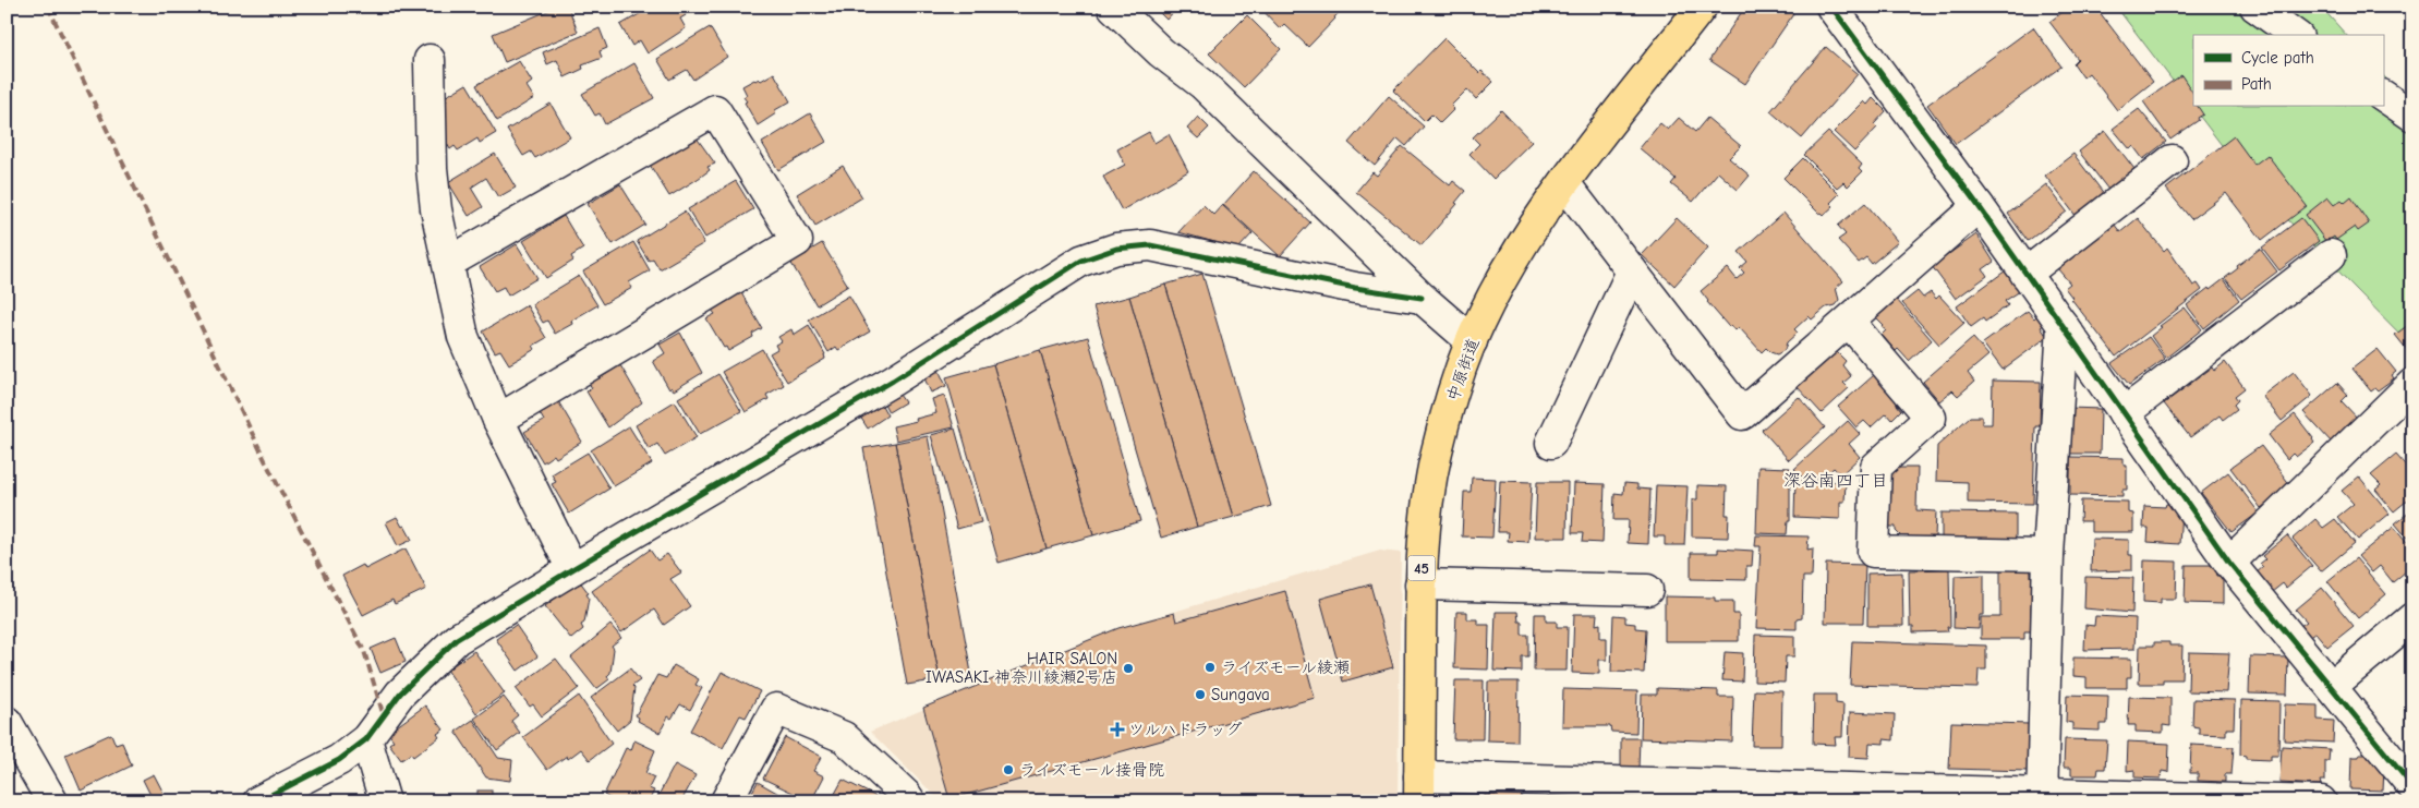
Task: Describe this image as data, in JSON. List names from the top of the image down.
{
  "streets": {
    "main road": ["中原街道", "45"]
  },
  "districts": ["深谷南四丁目"],
  "places": {
    "other": [
      "ライズモール綾瀬",
      "HAIR SALON IWASAKI 神奈川綾瀬2号店",
      "Sungava",
      "ライズモール接骨院"
    ],
    "health": ["ツルハドラッグ"]
  },
  "legend": ["Cycle path", "Path"]
}
